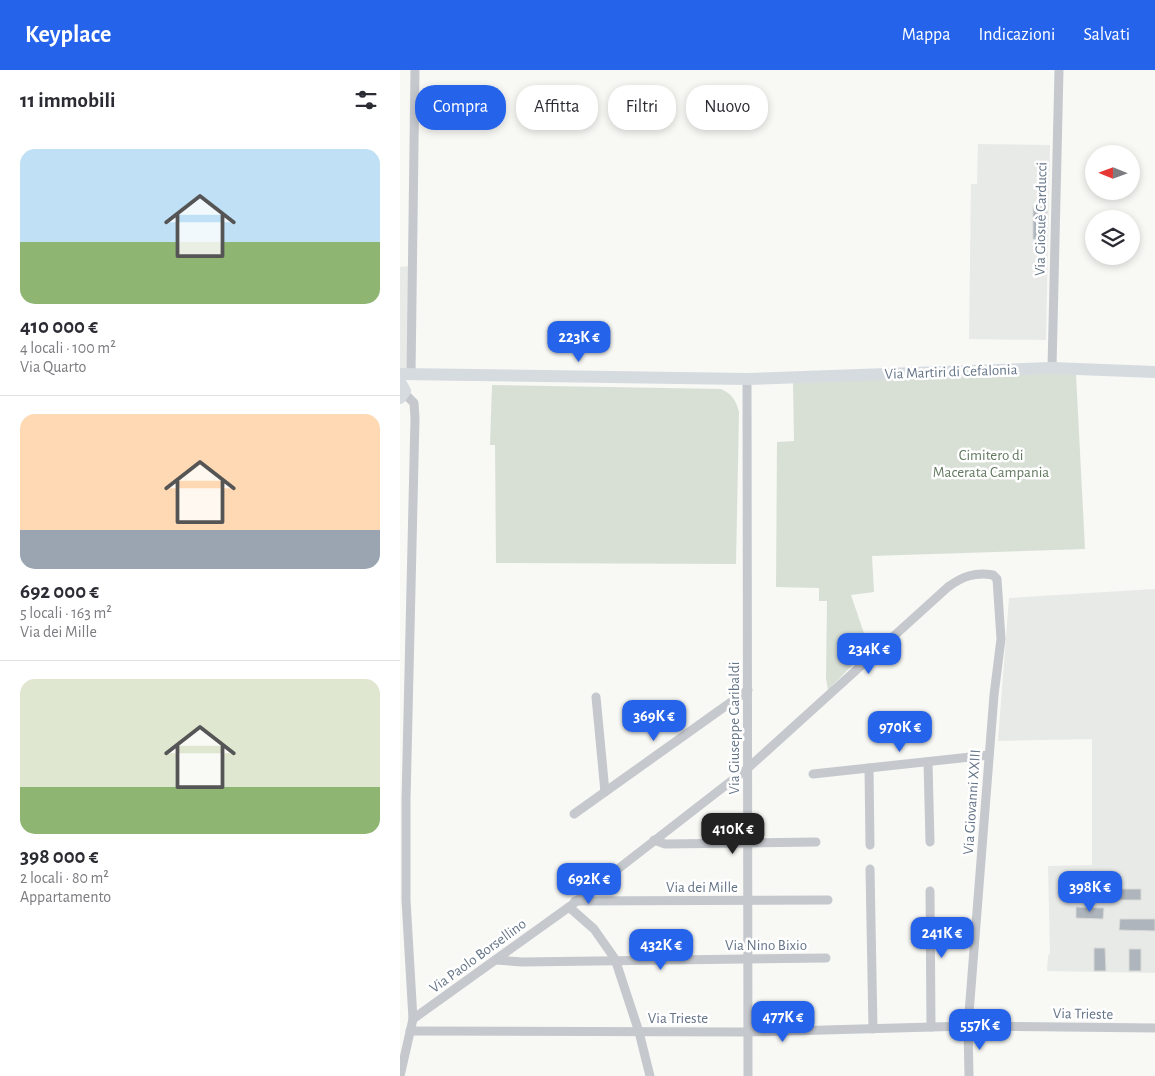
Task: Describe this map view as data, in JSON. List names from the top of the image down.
{
  "streets": {
    "street": [
      "Via Giosuè Carducci",
      "Via Martiri di Cefalonia",
      "Via Giuseppe Garibaldi",
      "Via Giovanni XXIII",
      "Via dei Mille",
      "Via Nino Bixio",
      "Via Paolo Borsellino",
      "Via Trieste"
    ]
  },
  "crossings": [
    ["Via Giosuè Carducci", "Via Martiri di Cefalonia"],
    ["Via Martiri di Cefalonia", "Via Giuseppe Garibaldi"],
    ["Via Giuseppe Garibaldi", "Via dei Mille"],
    ["Via Giuseppe Garibaldi", "Via Nino Bixio"],
    ["Via Giuseppe Garibaldi", "Via Paolo Borsellino"],
    ["Via Giuseppe Garibaldi", "Via Trieste"],
    ["Via Giovanni XXIII", "Via Paolo Borsellino"],
    ["Via Giovanni XXIII", "Via Trieste"],
    ["Via dei Mille", "Via Paolo Borsellino"],
    ["Via Nino Bixio", "Via Paolo Borsellino"]
  ],
  "parks": ["Cimitero di Macerata Campania"],
  "north": "left",
  "page": {
    "header": "Keyplace",
    "nav": ["Mappa", "Indicazioni", "Salvati"],
    "heading": "11 immobili",
    "chip": [
      "Compra",
      "Affitta",
      "Filtri",
      "Nuovo"
    ],
    "list": [
      {
        "name": "410 000 €",
        "note": "4 locali · 100 m² · Via Quarto"
      },
      {
        "name": "692 000 €",
        "note": "5 locali · 163 m² · Via dei Mille"
      },
      {
        "name": "398 000 €",
        "note": "2 locali · 80 m² · Appartamento"
      }
    ],
    "price": [
      "223K €",
      "234K €",
      "369K €",
      "970K €",
      "410K €",
      "692K €",
      "398K €",
      "241K €",
      "432K €",
      "477K €",
      "557K €"
    ]
  }
}
